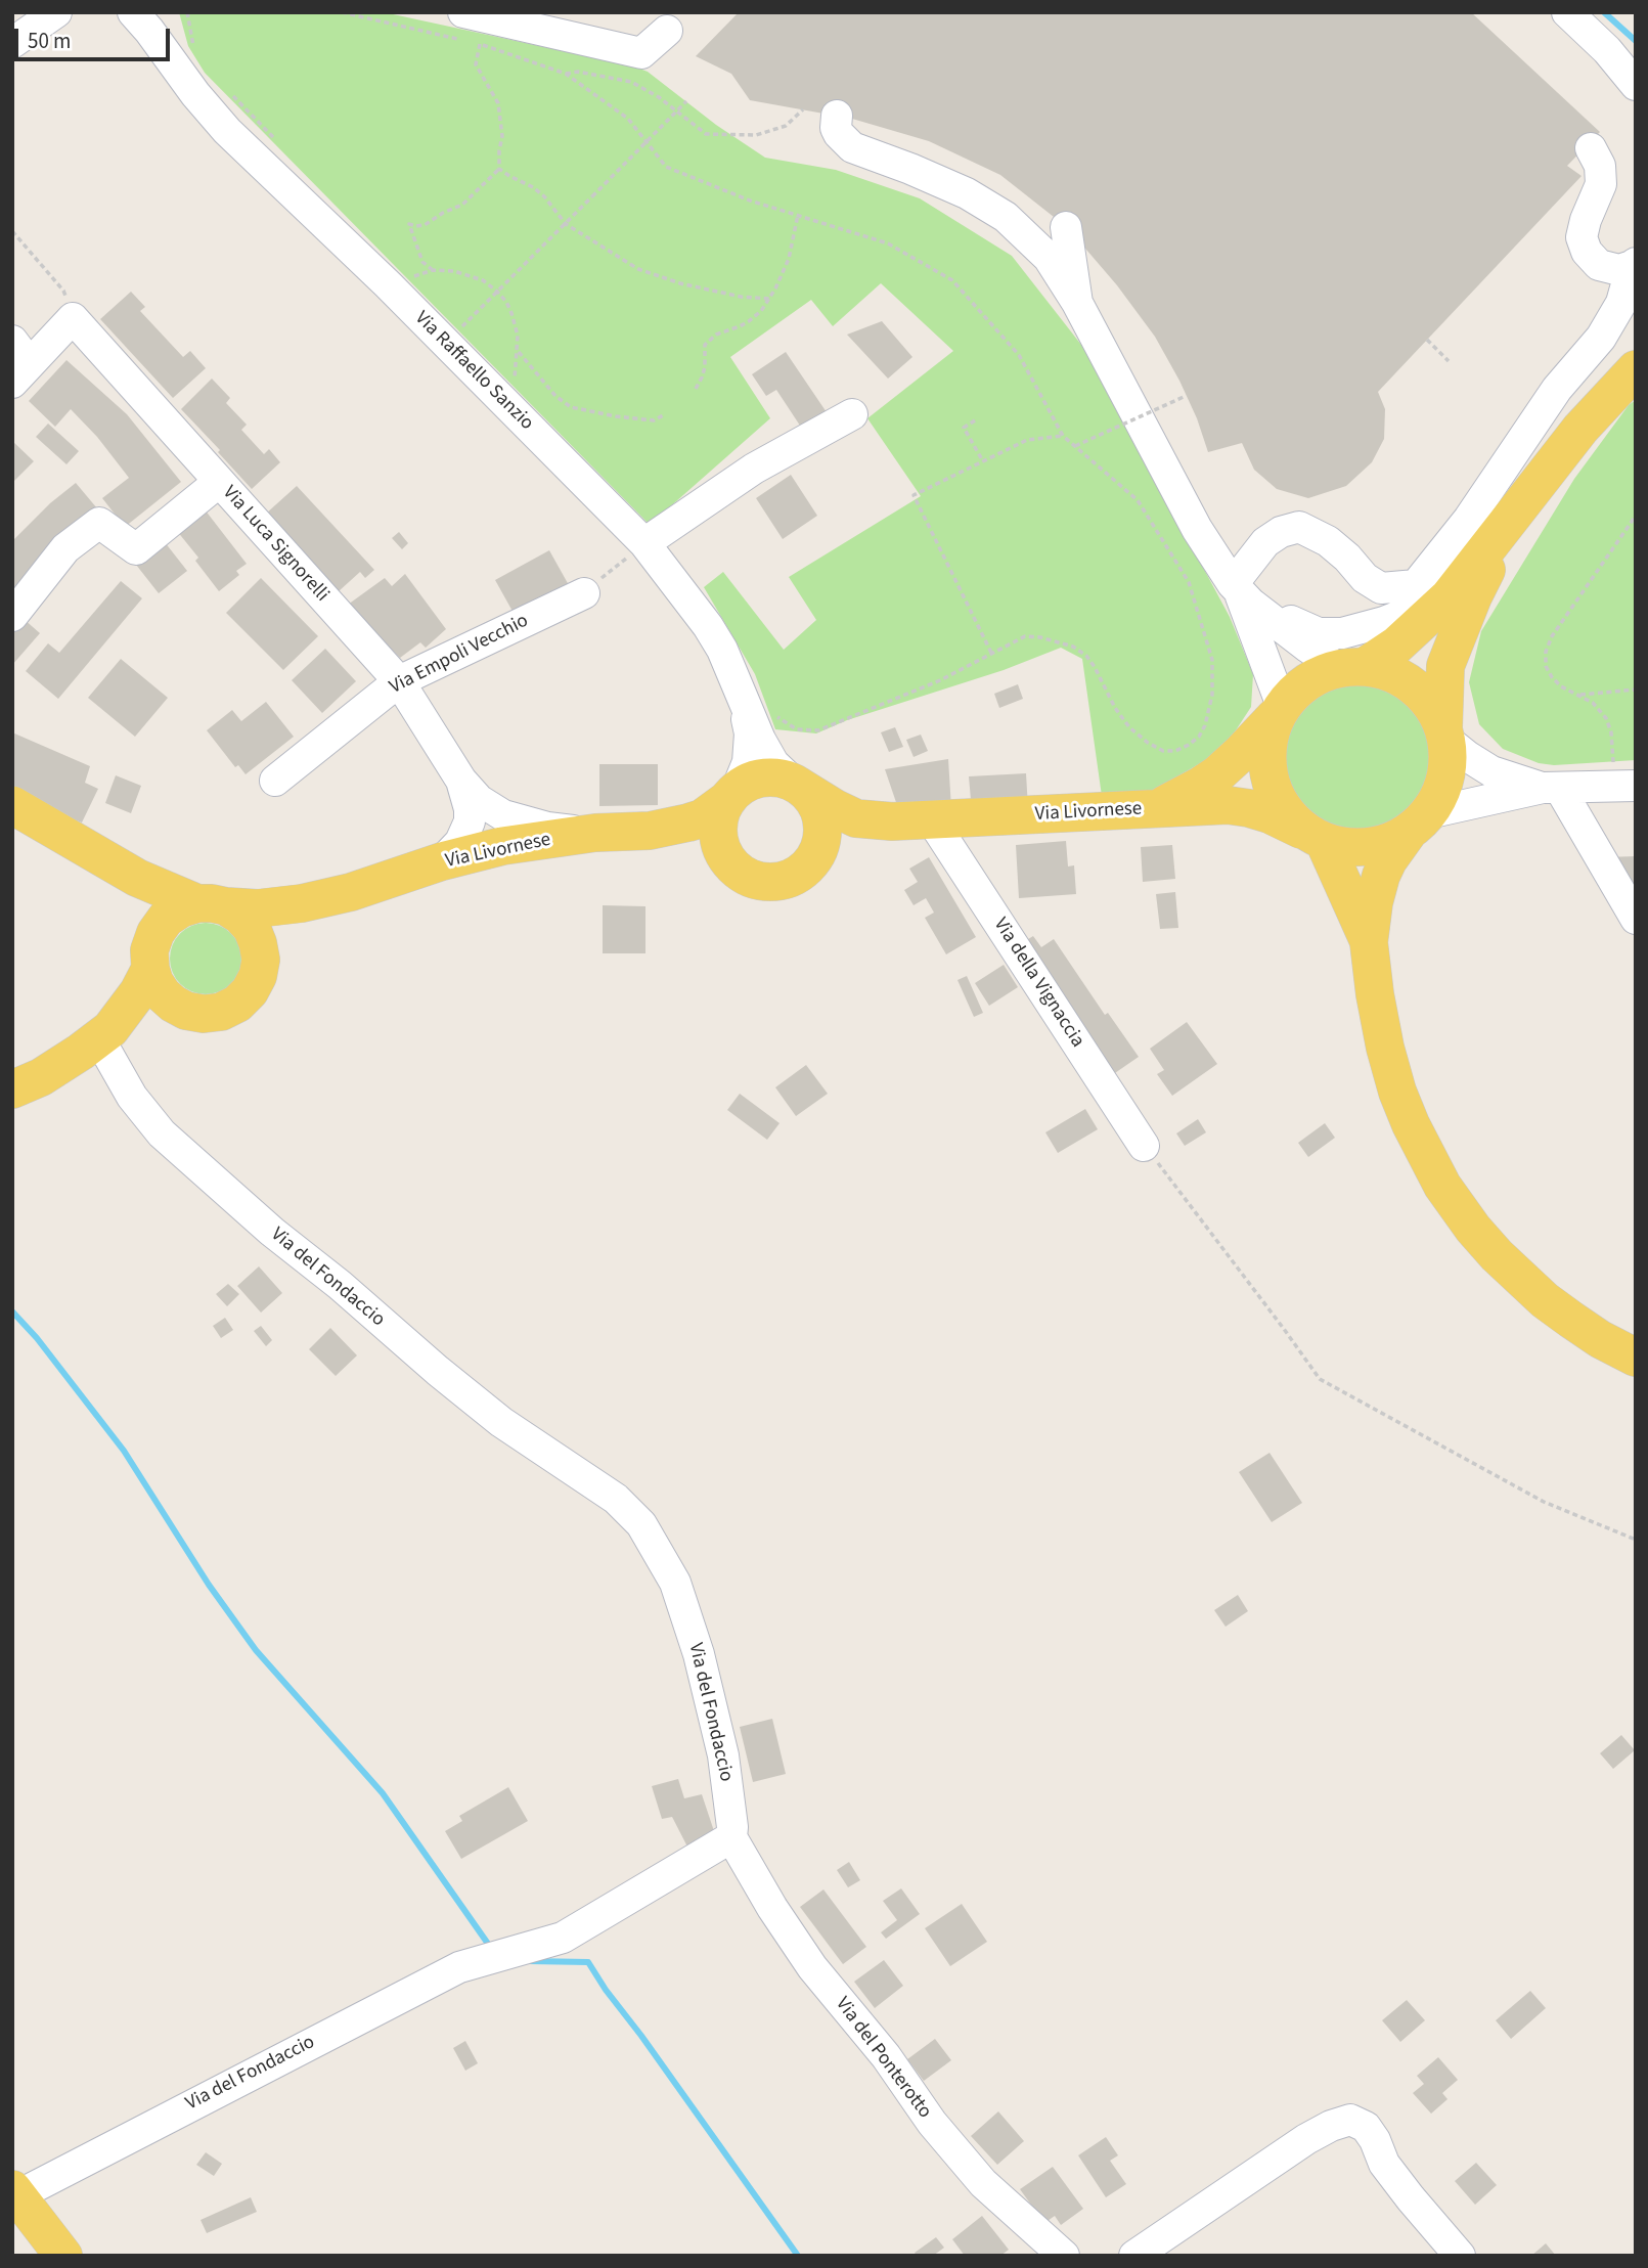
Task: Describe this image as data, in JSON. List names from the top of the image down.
{
  "streets": {
    "main road": ["Via Livornese"],
    "street": [
      "Via Raffaello Sanzio",
      "Via Luca Signorelli",
      "Via Empoli Vecchio",
      "Via della Vignaccia",
      "Via del Fondaccio",
      "Via del Ponterotto"
    ]
  },
  "crossings": [
    ["Via Raffaello Sanzio", "Via Livornese"],
    ["Via Luca Signorelli", "Via Empoli Vecchio"],
    ["Via Livornese", "Via della Vignaccia"],
    ["Via Livornese", "Via del Fondaccio"],
    ["Via del Fondaccio", "Via del Ponterotto"]
  ],
  "scale_bar": "50 m"
}
